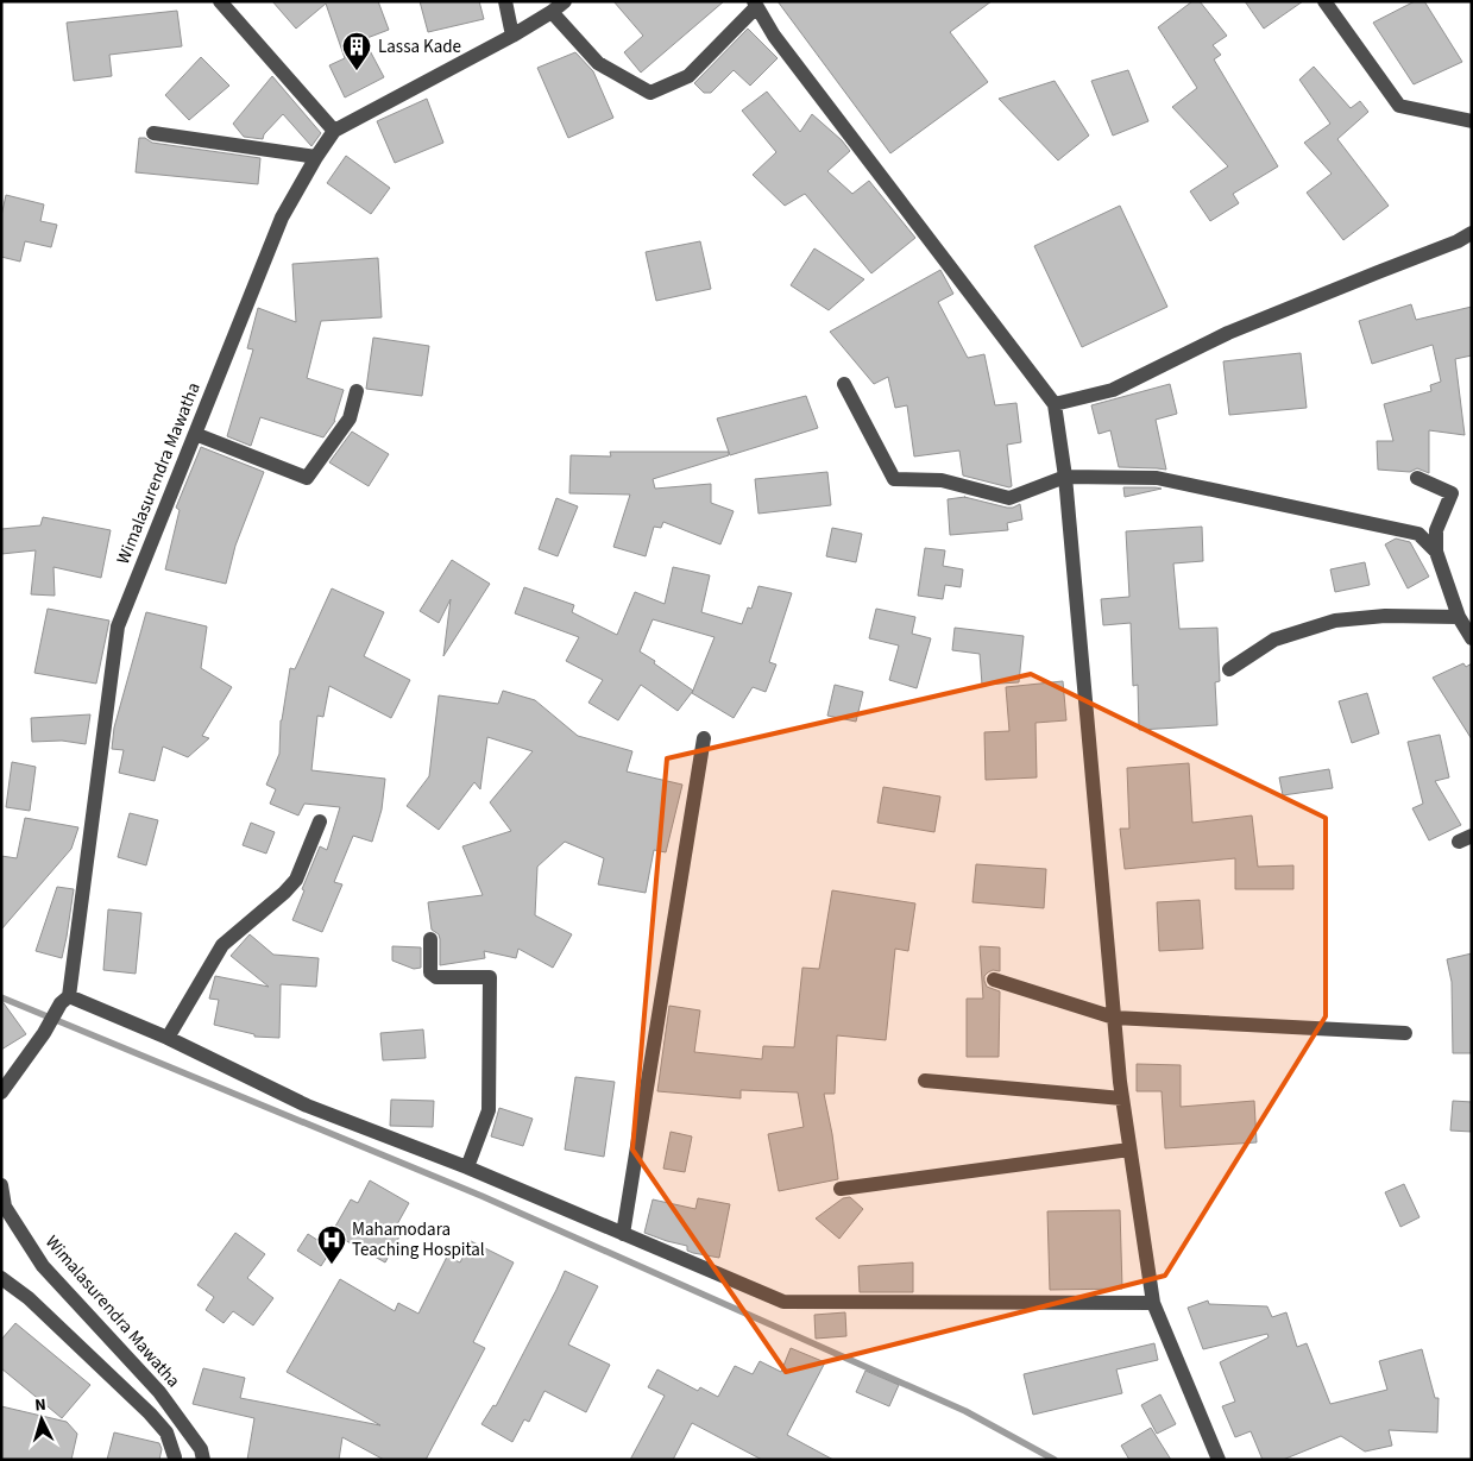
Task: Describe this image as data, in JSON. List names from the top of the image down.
{
  "streets": {
    "street": ["Wimalasurendra Mawatha"]
  },
  "places": {
    "building": ["Lassa Kade"],
    "hospital": ["Mahamodara Teaching Hospital"]
  },
  "north": "top"
}
